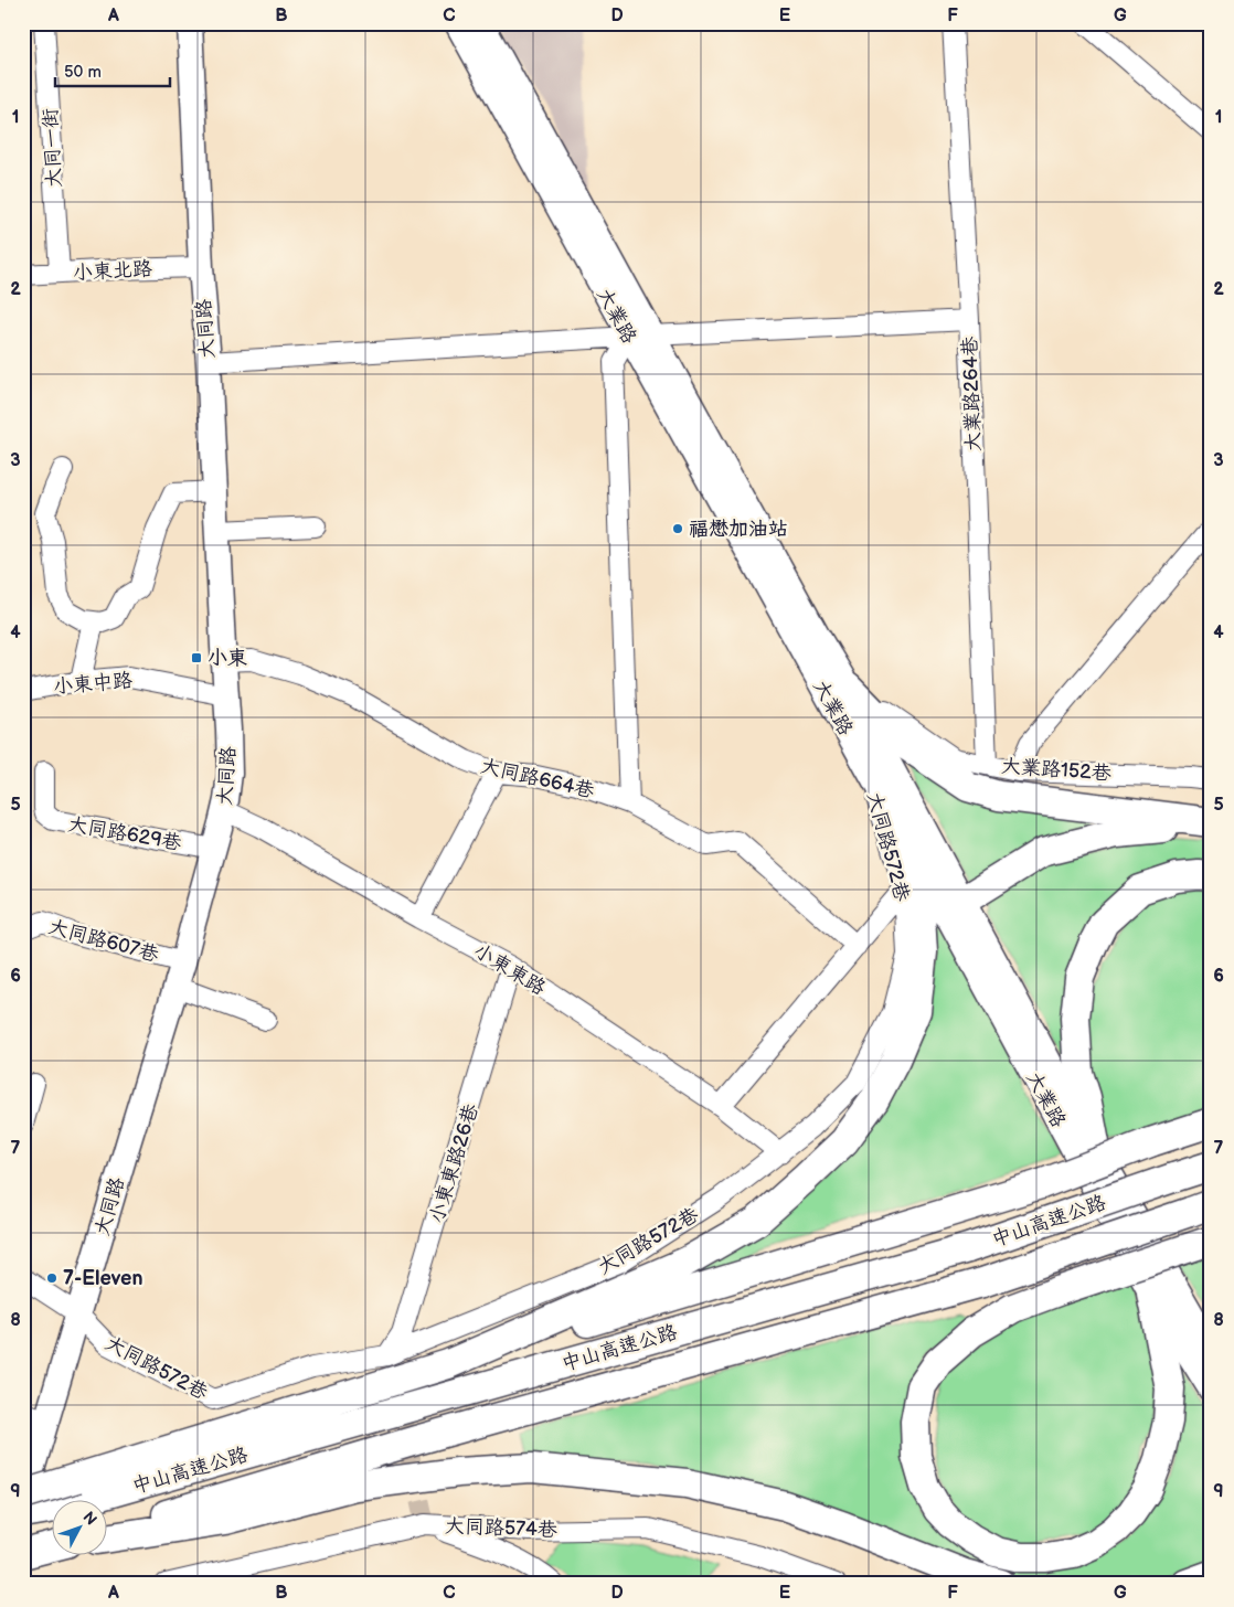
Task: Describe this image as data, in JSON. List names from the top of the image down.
{
  "streets": {
    "highway": ["中山高速公路"],
    "main road": ["大業路", "大同路"],
    "street": [
      "大同一街",
      "小東北路",
      "大業路264巷",
      "小東中路",
      "大業路152巷",
      "大同路664巷",
      "大同路629巷",
      "大同路572巷",
      "大同路607巷",
      "小東東路",
      "小東東路26巷",
      "大同路574巷"
    ]
  },
  "crossings": [
    ["大同一街", "小東北路"],
    ["小東北路", "大同路"],
    ["大業路", "大業路152巷"],
    ["大業路", "大同路572巷"],
    ["大同路", "小東中路"],
    ["大同路", "大同路664巷"],
    ["大同路", "大同路629巷"],
    ["大同路", "大同路572巷"],
    ["大同路", "大同路607巷"],
    ["大同路", "小東東路"],
    ["大業路264巷", "大業路152巷"],
    ["大同路572巷", "小東東路"],
    ["大同路572巷", "小東東路26巷"],
    ["小東東路", "小東東路26巷"]
  ],
  "places": {
    "other": ["福懋加油站", "7-Eleven"],
    "transit": ["小東"]
  },
  "scale_bar": "50 m",
  "north": "top right",
  "grid": {
    "columns": [
      "A",
      "B",
      "C",
      "D",
      "E",
      "F",
      "G"
    ],
    "rows": [
      "1",
      "2",
      "3",
      "4",
      "5",
      "6",
      "7",
      "8",
      "9"
    ]
  }
}
